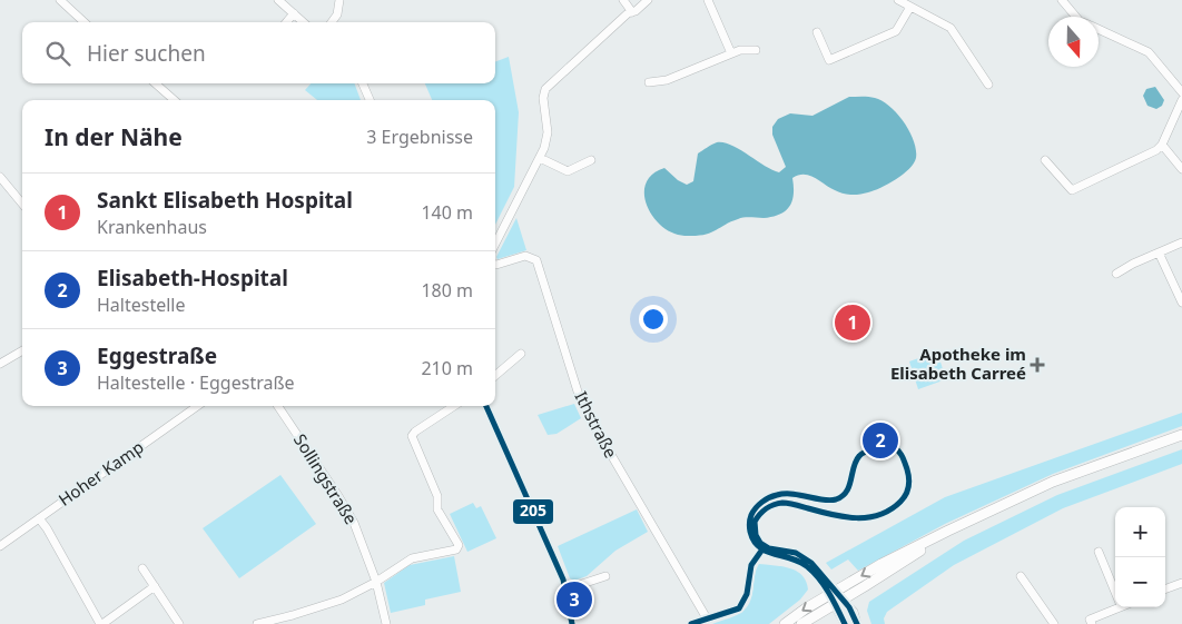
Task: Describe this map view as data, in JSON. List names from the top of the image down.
{
  "streets": {
    "street": ["Ithstraße", "Hoher Kamp", "Sollingstraße"]
  },
  "places": {
    "health": ["Apotheke im Elisabeth Carreé"]
  },
  "lines": ["transit line 205"],
  "north": "bottom",
  "page": {
    "search": "Hier suchen",
    "heading": ["In der Nähe", "3 Ergebnisse"],
    "list": [
      {
        "mark": "1",
        "name": "Sankt Elisabeth Hospital",
        "note": "Krankenhaus",
        "value": "140 m"
      },
      {
        "mark": "2",
        "name": "Elisabeth-Hospital",
        "note": "Haltestelle",
        "value": "180 m"
      },
      {
        "mark": "3",
        "name": "Eggestraße",
        "note": "Haltestelle · Eggestraße",
        "value": "210 m"
      }
    ],
    "pins": ["1", "2", "3"],
    "map_buttons": ["+", "−"]
  }
}
